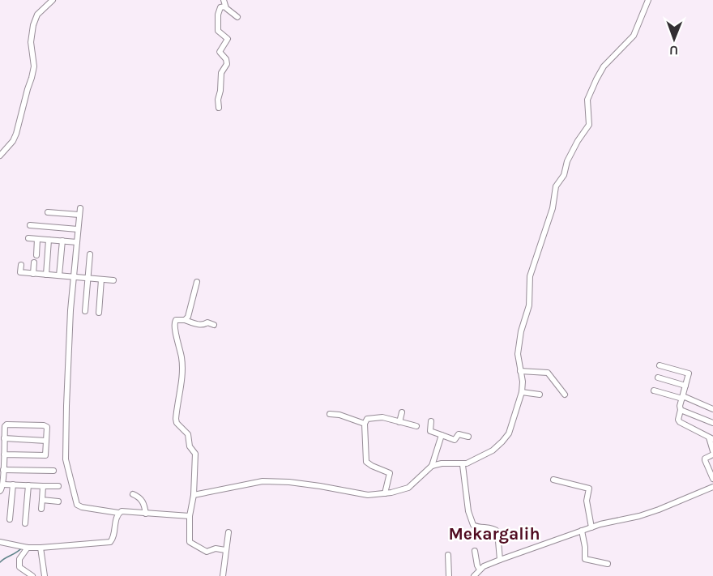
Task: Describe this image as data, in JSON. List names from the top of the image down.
{
  "districts": ["Mekargalih"],
  "north": "bottom"
}
